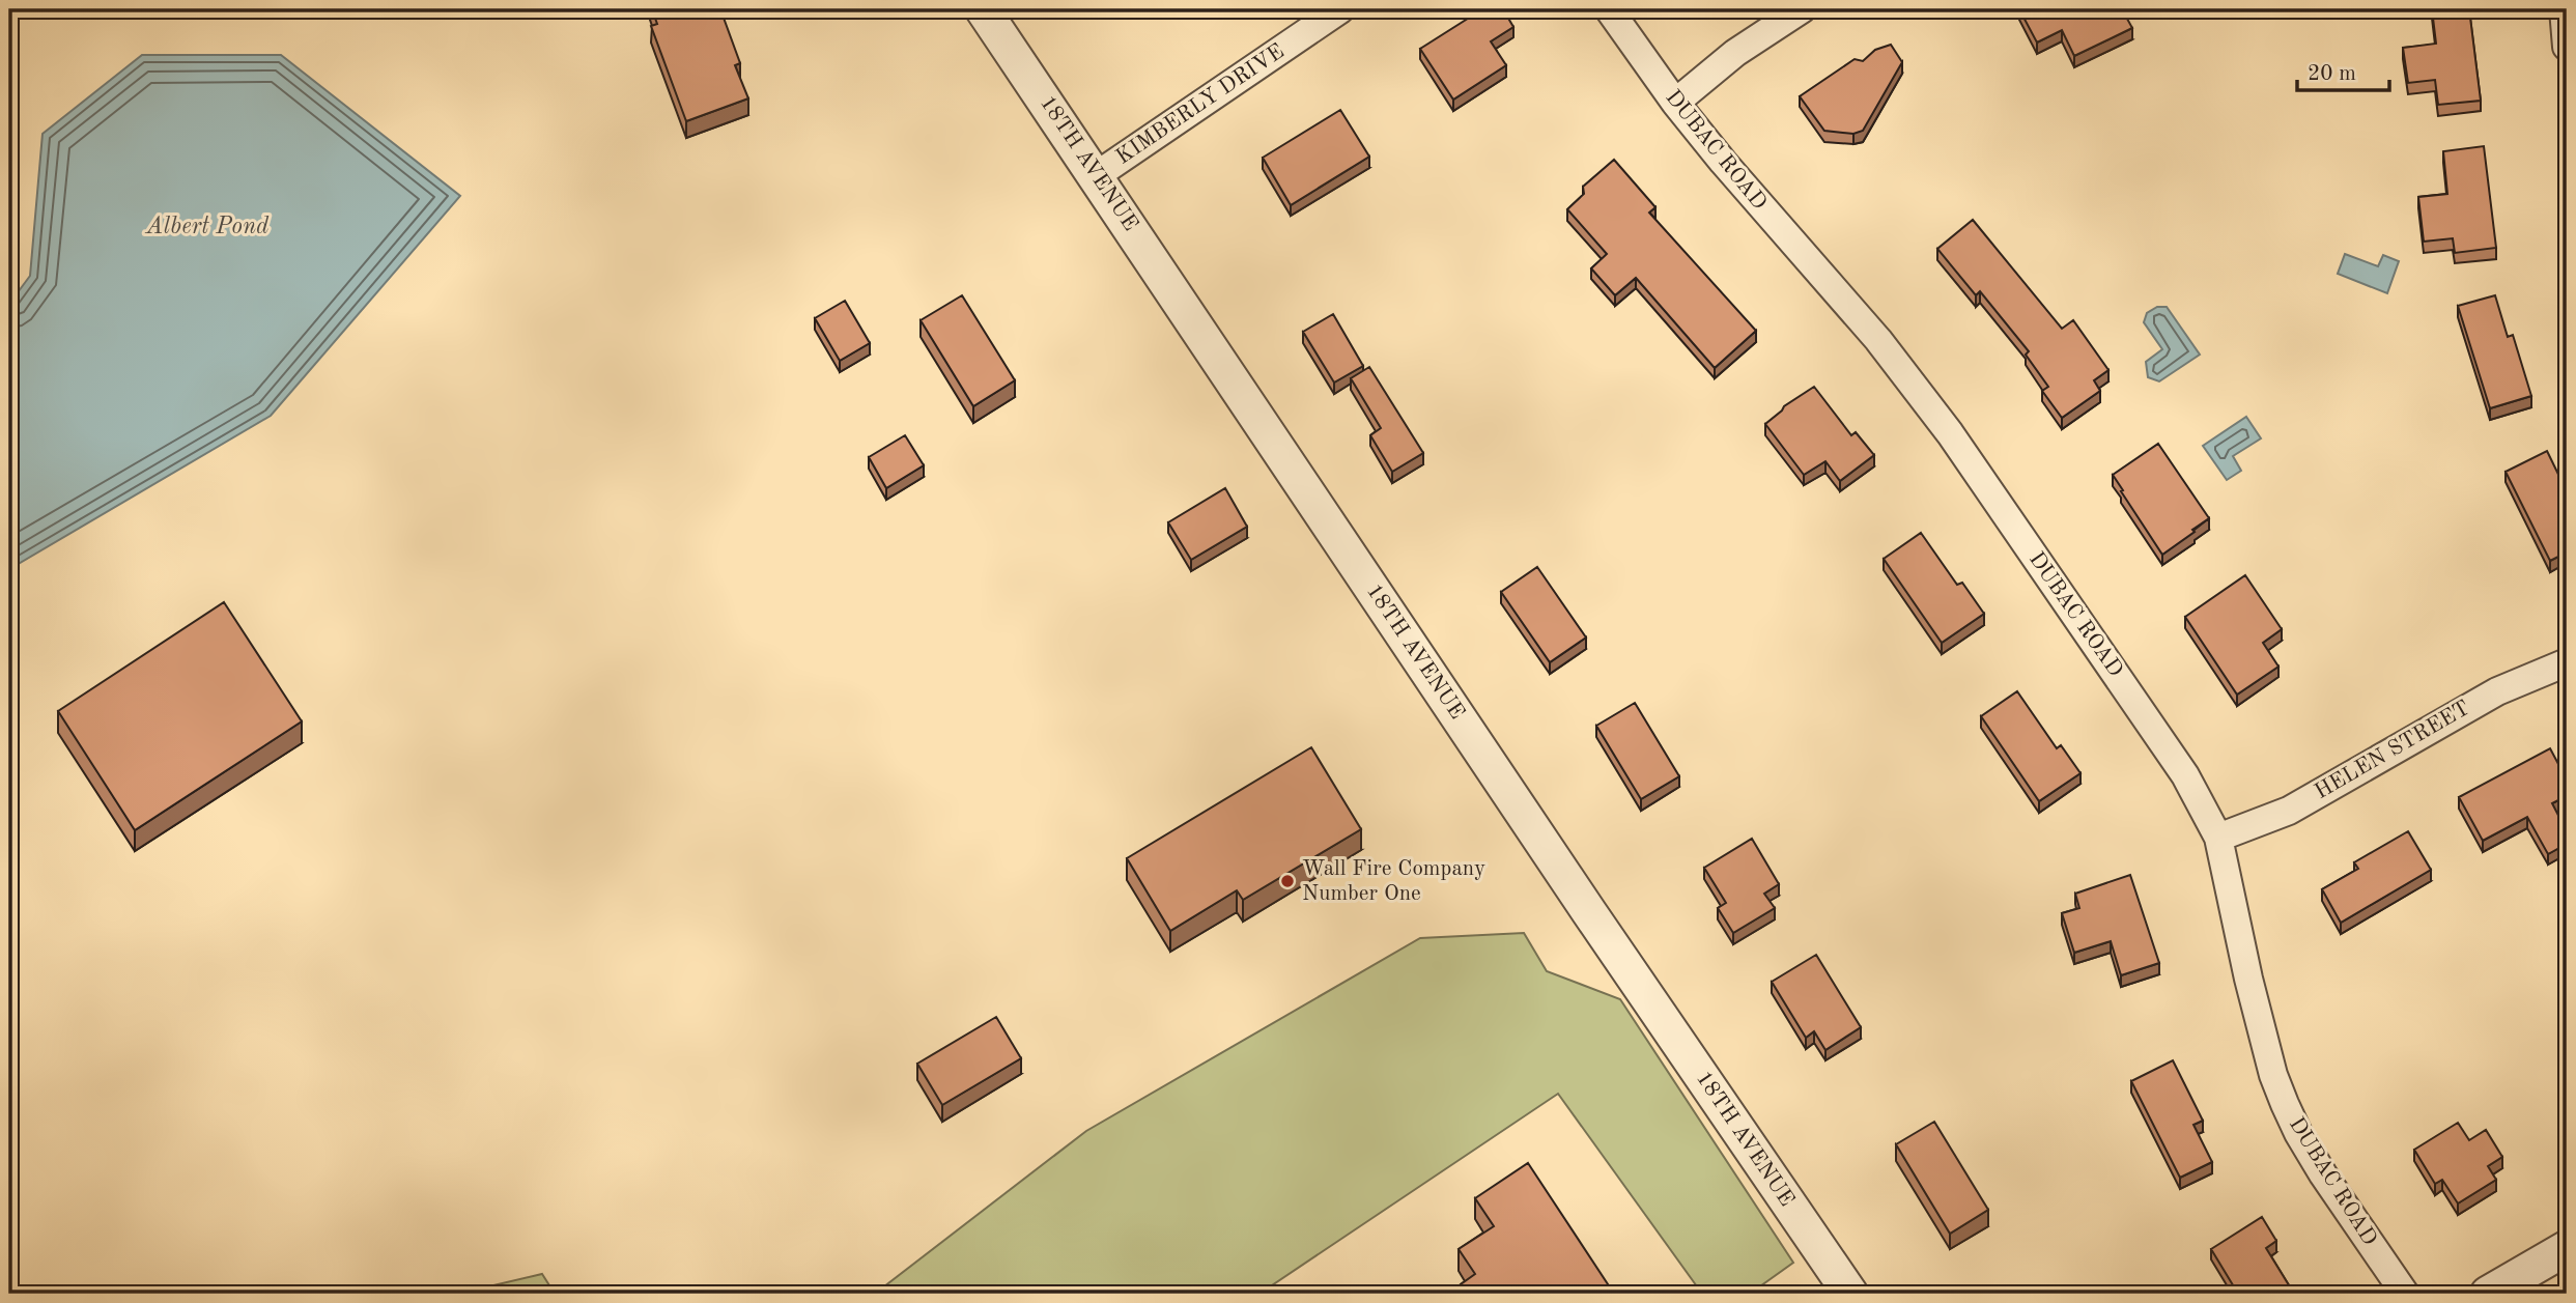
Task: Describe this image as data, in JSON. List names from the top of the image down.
{
  "streets": {
    "street": [
      "KIMBERLY DRIVE",
      "DUBAC ROAD",
      "18TH AVENUE",
      "HELEN STREET"
    ]
  },
  "crossings": [
    ["KIMBERLY DRIVE", "18TH AVENUE"],
    ["DUBAC ROAD", "HELEN STREET"]
  ],
  "water": ["Albert Pond"],
  "places": ["Wall Fire Company Number One"],
  "scale_bar": "20 m"
}
